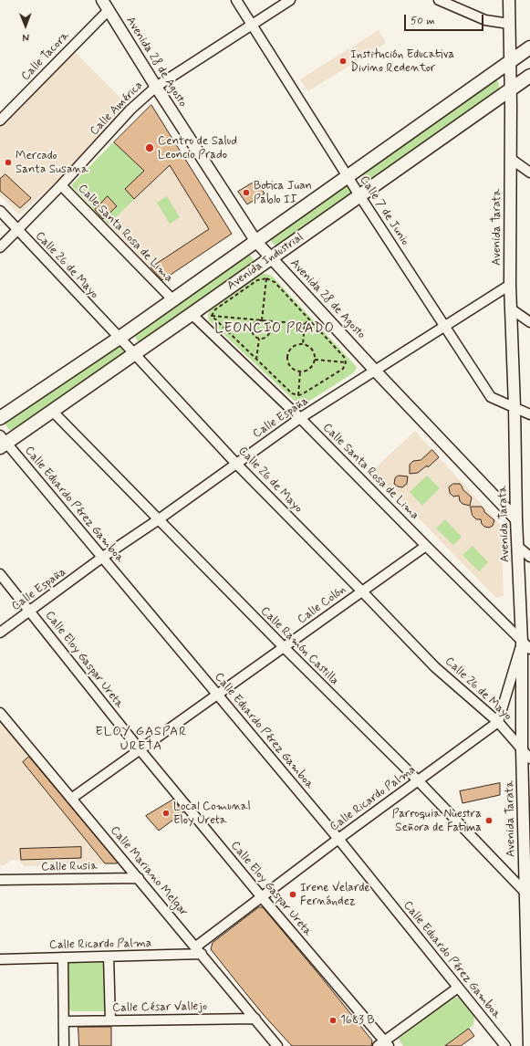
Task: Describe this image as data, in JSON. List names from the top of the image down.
{
  "streets": {
    "main road": ["Avenida Industrial"],
    "street": [
      "Calle Tacora",
      "Avenida 28 de Agosto",
      "Calle América",
      "Calle 7 de Junio",
      "Avenida Tarata",
      "Calle Santa Rosa de Lima",
      "Calle 26 de Mayo",
      "Calle España",
      "Calle Eduardo Pérez Gamboa",
      "Calle Colón",
      "Calle Ramón Castilla",
      "Calle Eloy Gaspar Ureta",
      "Calle Ricardo Palma",
      "Calle Rusia",
      "Calle Mariano Melgar",
      "Calle César Vallejo"
    ]
  },
  "crossings": [
    ["Calle Tacora", "Avenida 28 de Agosto"],
    ["Avenida 28 de Agosto", "Calle América"],
    ["Avenida 28 de Agosto", "Avenida Tarata"],
    ["Avenida 28 de Agosto", "Avenida Industrial"],
    ["Avenida 28 de Agosto", "Calle España"],
    ["Calle América", "Calle 7 de Junio"],
    ["Calle América", "Calle Santa Rosa de Lima"],
    ["Calle América", "Calle 26 de Mayo"],
    ["Calle 7 de Junio", "Avenida Tarata"],
    ["Calle 7 de Junio", "Avenida Industrial"],
    ["Calle 7 de Junio", "Calle España"],
    ["Avenida Tarata", "Calle Santa Rosa de Lima"],
    ["Avenida Tarata", "Avenida Industrial"],
    ["Avenida Tarata", "Calle 26 de Mayo"],
    ["Avenida Tarata", "Calle España"],
    ["Avenida Tarata", "Calle Ramón Castilla"],
    ["Calle Santa Rosa de Lima", "Avenida Industrial"],
    ["Calle Santa Rosa de Lima", "Calle España"],
    ["Calle Santa Rosa de Lima", "Calle Colón"],
    ["Avenida Industrial", "Calle 26 de Mayo"],
    ["Avenida Industrial", "Calle Eduardo Pérez Gamboa"],
    ["Avenida Industrial", "Calle Ramón Castilla"],
    ["Calle 26 de Mayo", "Calle España"],
    ["Calle 26 de Mayo", "Calle Colón"],
    ["Calle 26 de Mayo", "Calle Ricardo Palma"],
    ["Calle España", "Calle Eduardo Pérez Gamboa"],
    ["Calle España", "Calle Ramón Castilla"],
    ["Calle España", "Calle Eloy Gaspar Ureta"],
    ["Calle Eduardo Pérez Gamboa", "Calle Colón"],
    ["Calle Eduardo Pérez Gamboa", "Calle Ricardo Palma"],
    ["Calle Colón", "Calle Ramón Castilla"],
    ["Calle Colón", "Calle Eloy Gaspar Ureta"],
    ["Calle Colón", "Calle Mariano Melgar"],
    ["Calle Ramón Castilla", "Calle Ricardo Palma"],
    ["Calle Eloy Gaspar Ureta", "Calle Ricardo Palma"],
    ["Calle Ricardo Palma", "Calle Mariano Melgar"],
    ["Calle Rusia", "Calle Mariano Melgar"],
    ["Calle Mariano Melgar", "Calle César Vallejo"]
  ],
  "districts": ["LEONCIO PRADO", "ELOY GASPAR URETA"],
  "places": [
    "Institución Educativa Divino Redentor",
    "Centro de Salud Leoncio Prado",
    "Mercado Santa Susana",
    "Botica Juan Pablo II",
    "Local Comunal Eloy Ureta",
    "Parroquia Nuestra Señora de Fatima",
    "Irene Velarde Fernández",
    "1683 B"
  ],
  "scale_bar": "50 m",
  "north": "bottom"
}
